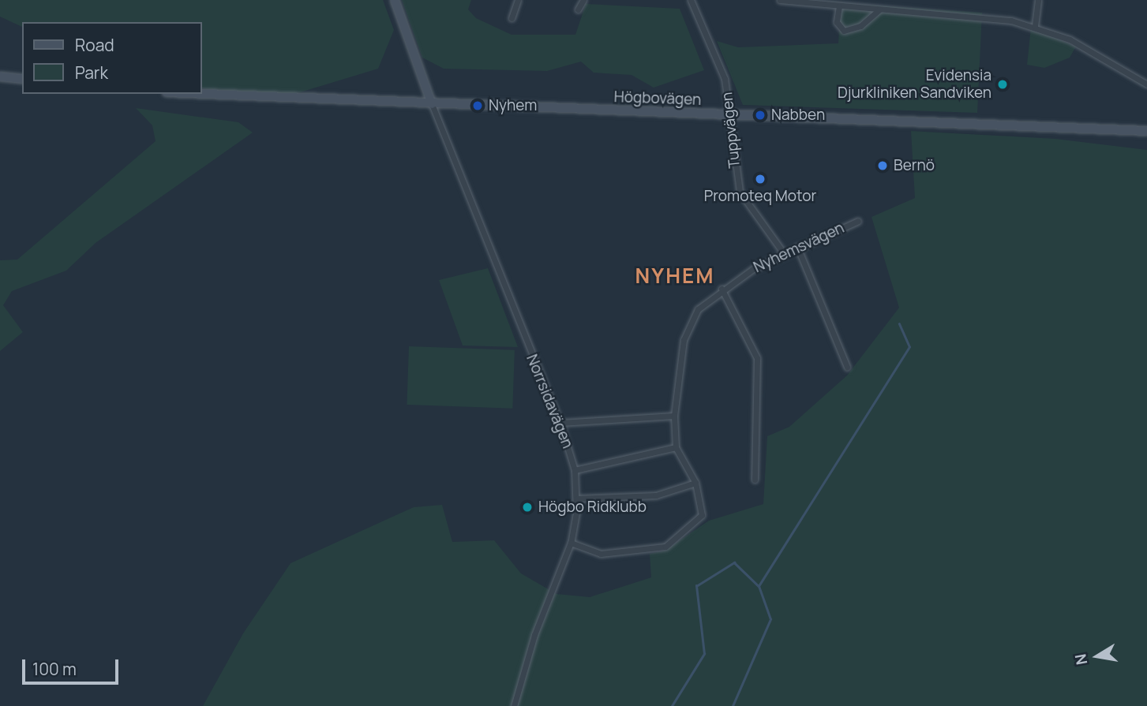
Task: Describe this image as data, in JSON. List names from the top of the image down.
{
  "streets": {
    "main road": ["Högbovägen"],
    "street": ["Tuppvägen", "Nyhemsvägen", "Norrsidavägen"]
  },
  "crossings": [
    ["Högbovägen", "Tuppvägen"],
    ["Högbovägen", "Norrsidavägen"],
    ["Tuppvägen", "Nyhemsvägen"]
  ],
  "districts": ["NYHEM"],
  "places": [
    "Evidensia Djurkliniken Sandviken",
    "Nyhem",
    "Nabben",
    "Bernö",
    "Promoteq Motor",
    "Högbo Ridklubb"
  ],
  "legend": ["Road", "Park"],
  "scale_bar": "100 m",
  "north": "left"
}
